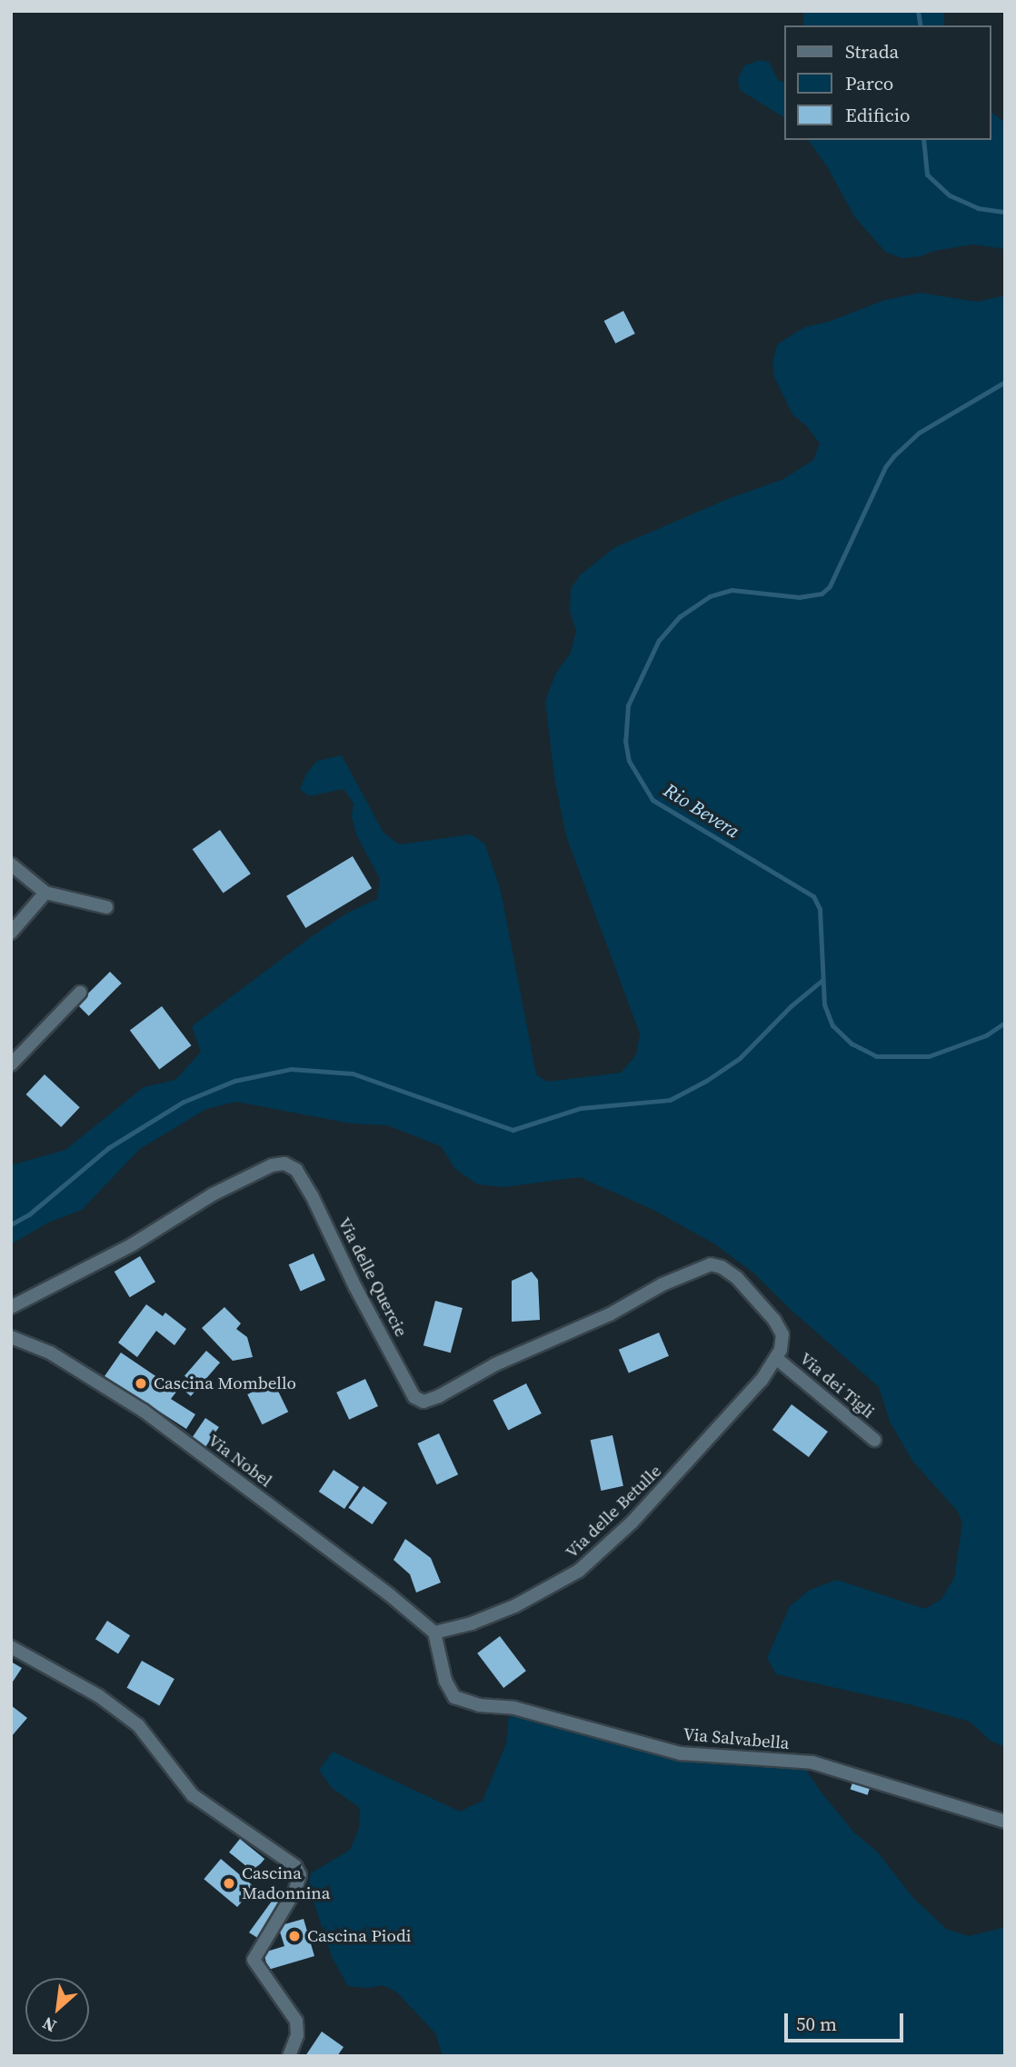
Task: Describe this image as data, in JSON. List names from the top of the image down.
{
  "streets": {
    "street": [
      "Via delle Quercie",
      "Via dei Tigli",
      "Via Nobel",
      "Via delle Betulle",
      "Via Salvabella"
    ]
  },
  "crossings": [
    ["Via delle Quercie", "Via dei Tigli"],
    ["Via delle Quercie", "Via delle Betulle"],
    ["Via dei Tigli", "Via delle Betulle"],
    ["Via Nobel", "Via delle Betulle"],
    ["Via Nobel", "Via Salvabella"],
    ["Via delle Betulle", "Via Salvabella"]
  ],
  "water": ["Rio Bevera"],
  "places": ["Cascina Mombello", "Cascina Madonnina", "Cascina Piodi"],
  "legend": ["Strada", "Parco", "Edificio"],
  "scale_bar": "50 m",
  "north": "bottom left"
}
